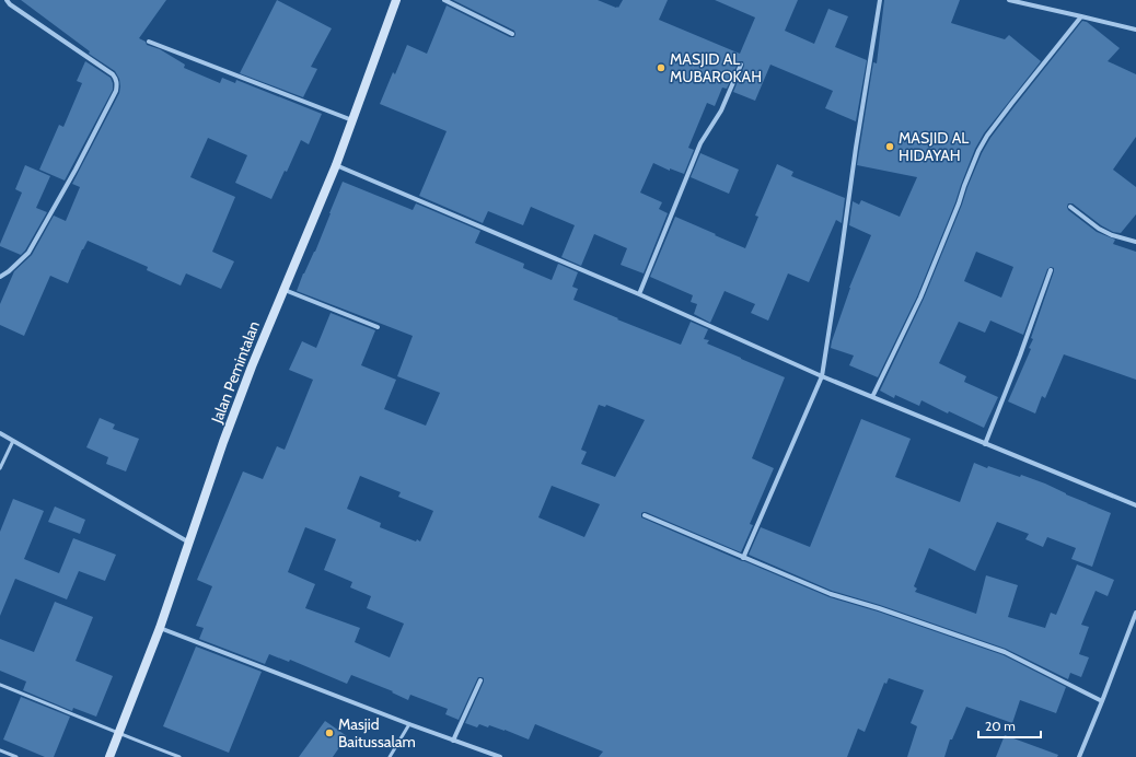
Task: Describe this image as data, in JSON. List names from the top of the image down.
{
  "streets": {
    "main road": ["Jalan Pemintalan"]
  },
  "places": ["MASJID AL MUBAROKAH", "MASJID AL HIDAYAH", "Masjid Baitussalam"],
  "scale_bar": "20 m"
}
